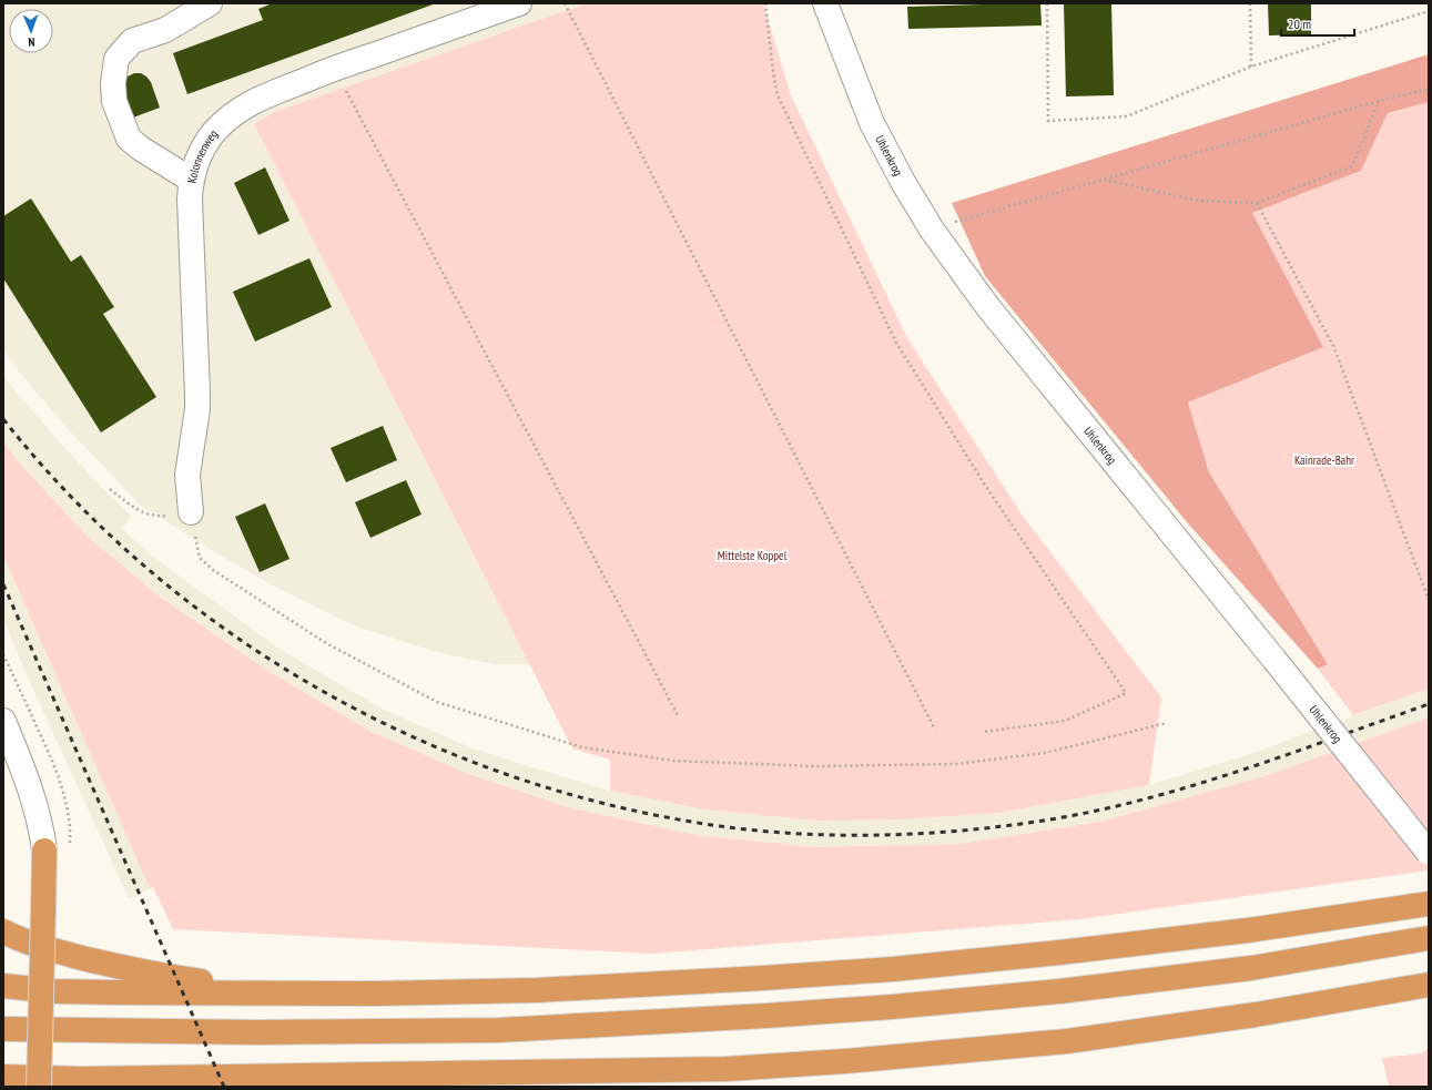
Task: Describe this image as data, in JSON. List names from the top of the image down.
{
  "streets": {
    "street": ["Uhlenkrog", "Kolonnenweg"]
  },
  "parks": ["Kainrade-Bahr", "Mittelste Koppel"],
  "scale_bar": "20 m",
  "north": "bottom"
}
